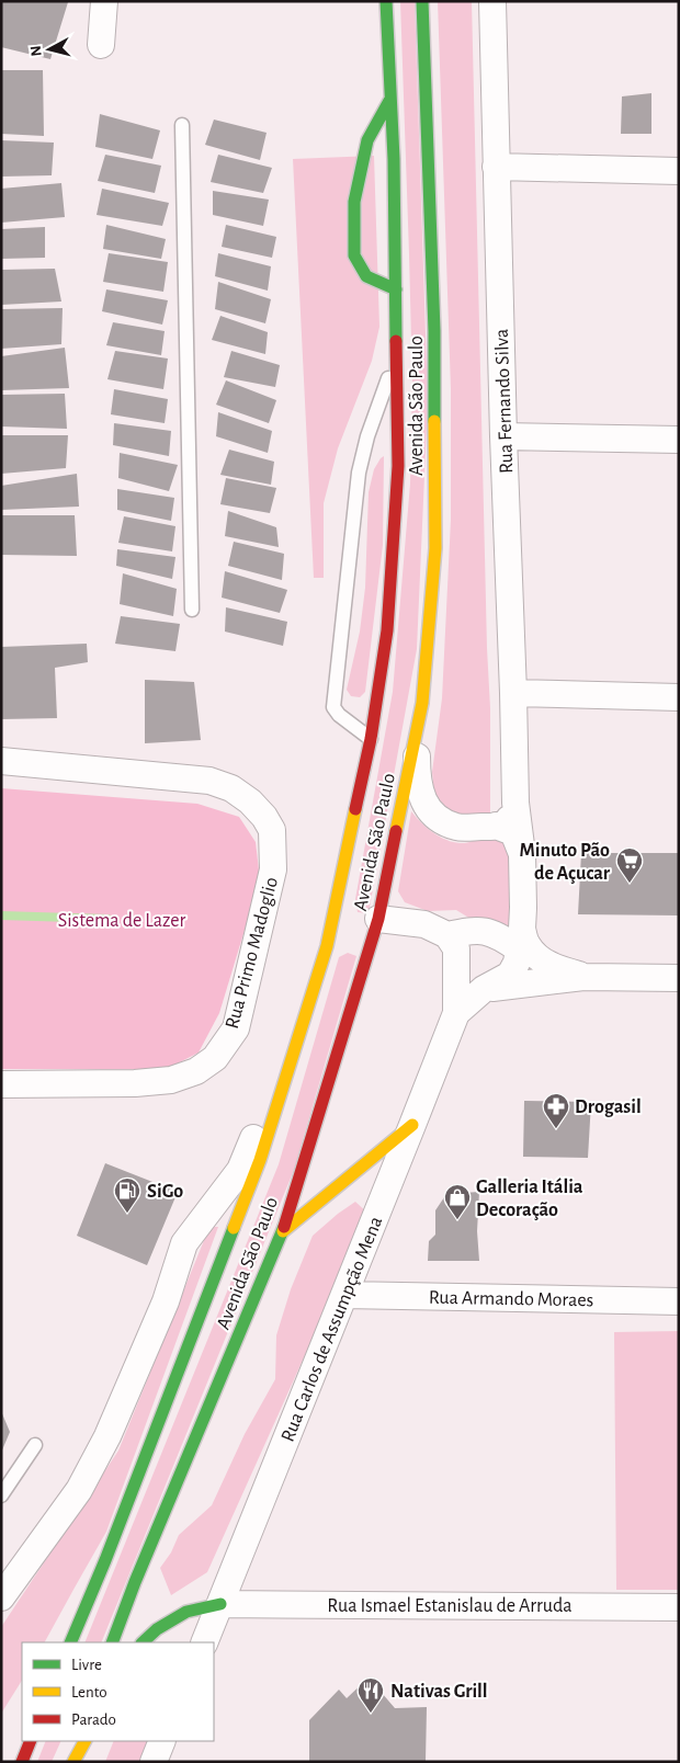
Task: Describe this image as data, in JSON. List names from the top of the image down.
{
  "streets": {
    "main road": ["Avenida São Paulo"],
    "street": [
      "Rua Fernando Silva",
      "Rua Primo Madoglio",
      "Rua Armando Moraes",
      "Rua Carlos de Assumpção Mena",
      "Rua Ismael Estanislau de Arruda"
    ]
  },
  "crossings": [
    ["Rua Armando Moraes", "Rua Carlos de Assumpção Mena"],
    ["Rua Carlos de Assumpção Mena", "Rua Ismael Estanislau de Arruda"]
  ],
  "parks": ["Sistema de Lazer"],
  "places": {
    "supermarket": ["Minuto Pão de Açucar"],
    "pharmacy": ["Drogasil"],
    "fuel station": ["SiGo"],
    "shop": ["Galleria Itália Decoração"],
    "restaurant": ["Nativas Grill"]
  },
  "legend": ["Livre", "Lento", "Parado"],
  "north": "left"
}
